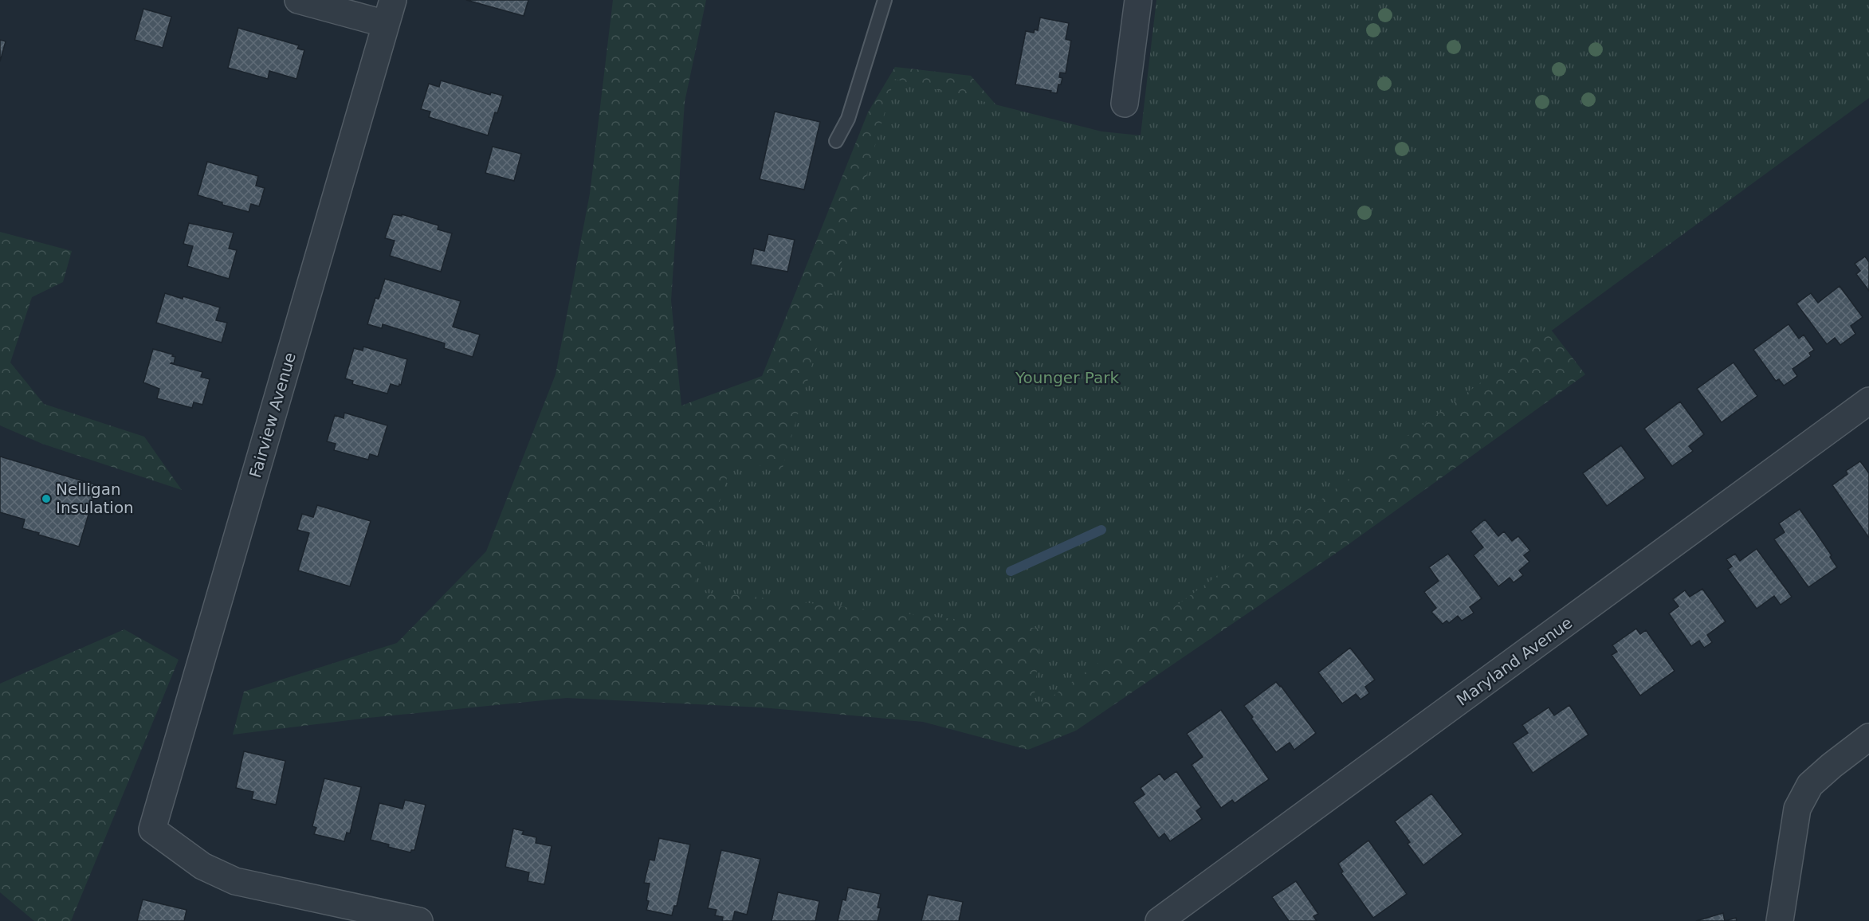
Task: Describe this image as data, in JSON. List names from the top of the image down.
{
  "streets": {
    "street": ["Fairview Avenue", "Maryland Avenue"]
  },
  "parks": ["Younger Park"],
  "places": ["Nelligan Insulation"]
}
